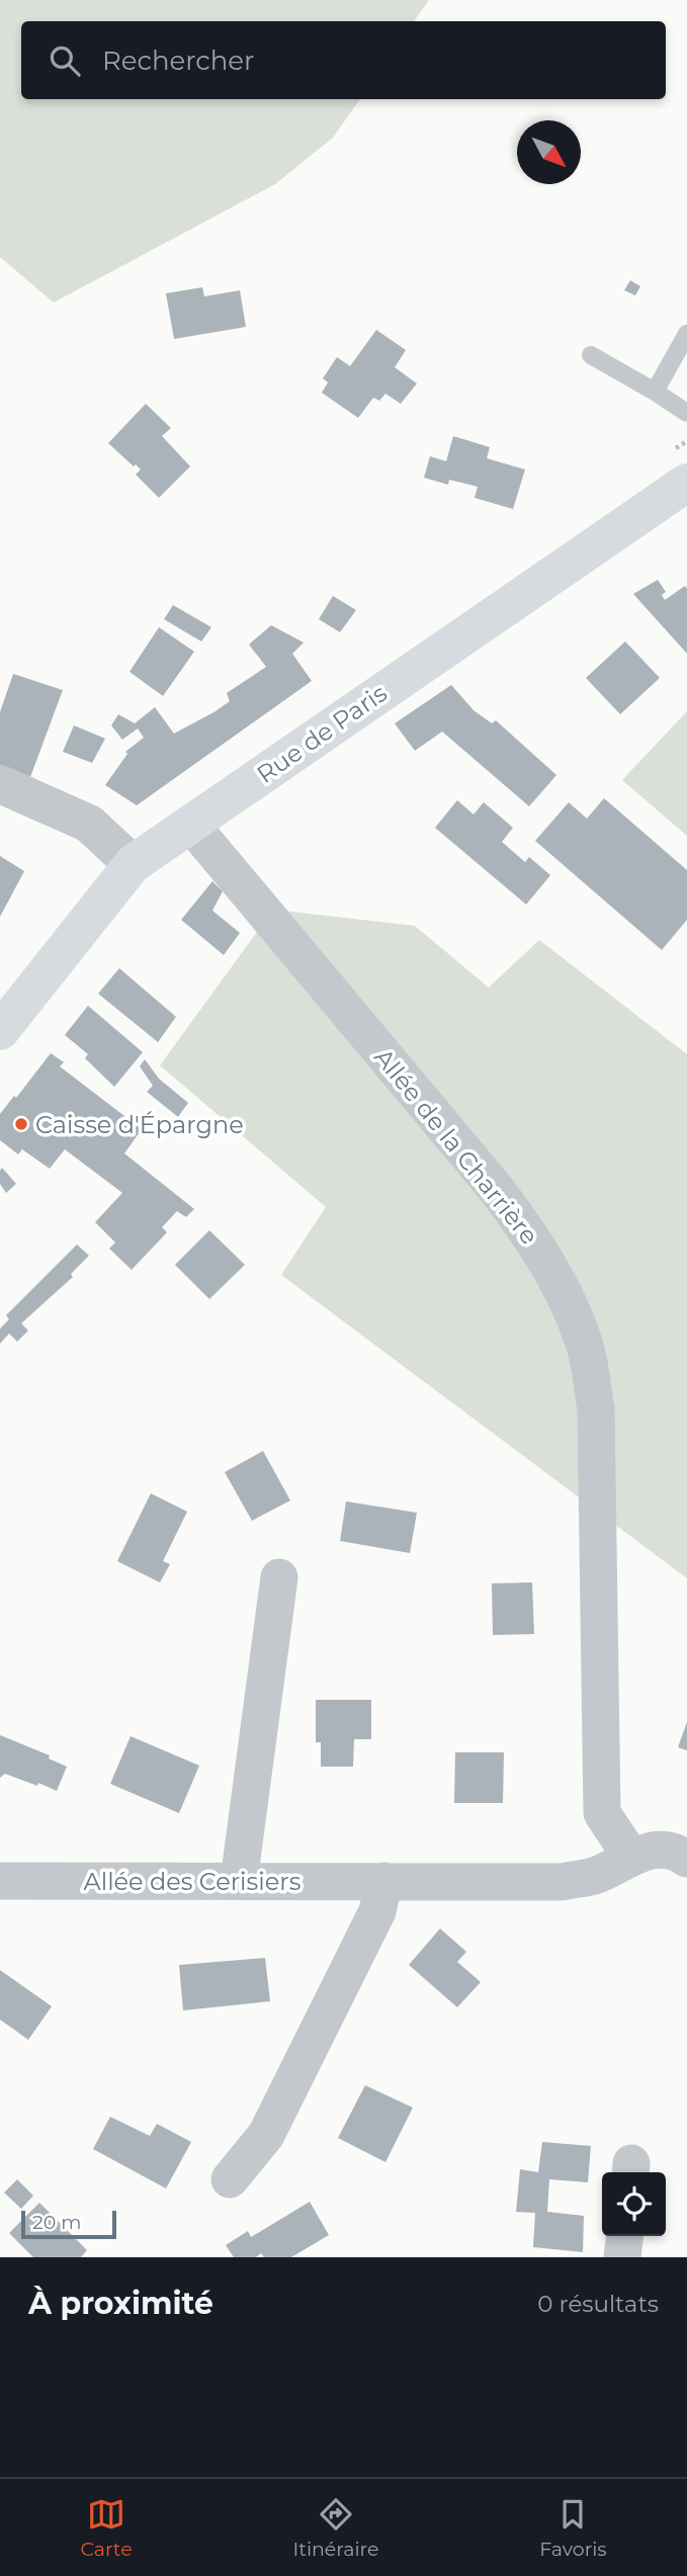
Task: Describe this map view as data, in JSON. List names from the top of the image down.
{
  "streets": {
    "main road": ["Rue de Paris"],
    "street": ["Allée de la Charrière", "Allée des Cerisiers"]
  },
  "crossings": [
    ["Rue de Paris", "Allée de la Charrière"],
    ["Allée de la Charrière", "Allée des Cerisiers"]
  ],
  "places": ["Caisse d'Épargne"],
  "scale_bar": "20 m",
  "north": "bottom right",
  "page": {
    "search": "Rechercher",
    "scale": "20 m",
    "heading": ["À proximité", "0 résultats"],
    "nav": ["Carte", "Itinéraire", "Favoris"]
  }
}
